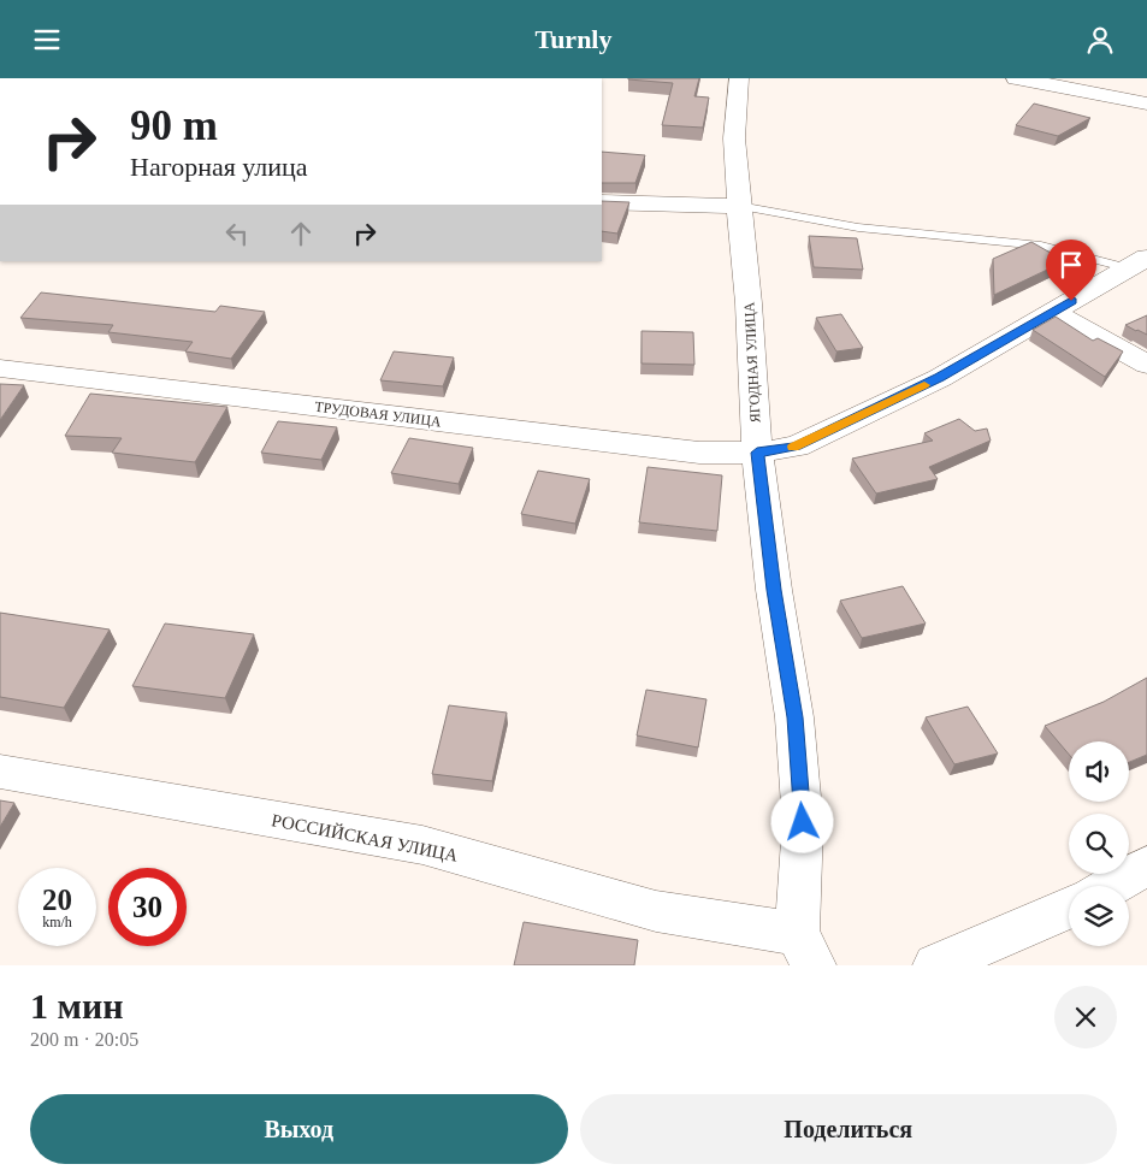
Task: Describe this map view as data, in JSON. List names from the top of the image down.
{
  "streets": {
    "street": ["ЯГОДНАЯ УЛИЦА", "ТРУДОВАЯ УЛИЦА", "РОССИЙСКАЯ УЛИЦА"]
  },
  "crossings": [
    ["ЯГОДНАЯ УЛИЦА", "ТРУДОВАЯ УЛИЦА"],
    ["ЯГОДНАЯ УЛИЦА", "РОССИЙСКАЯ УЛИЦА"]
  ],
  "page": {
    "header": "Turnly",
    "turn": ["90 m", "Нагорная улица"],
    "speed": "20 km/h",
    "limit": "30",
    "heading": ["1 мин", "200 m · 20:05"],
    "buttons": ["Выход", "Поделиться"]
  }
}
